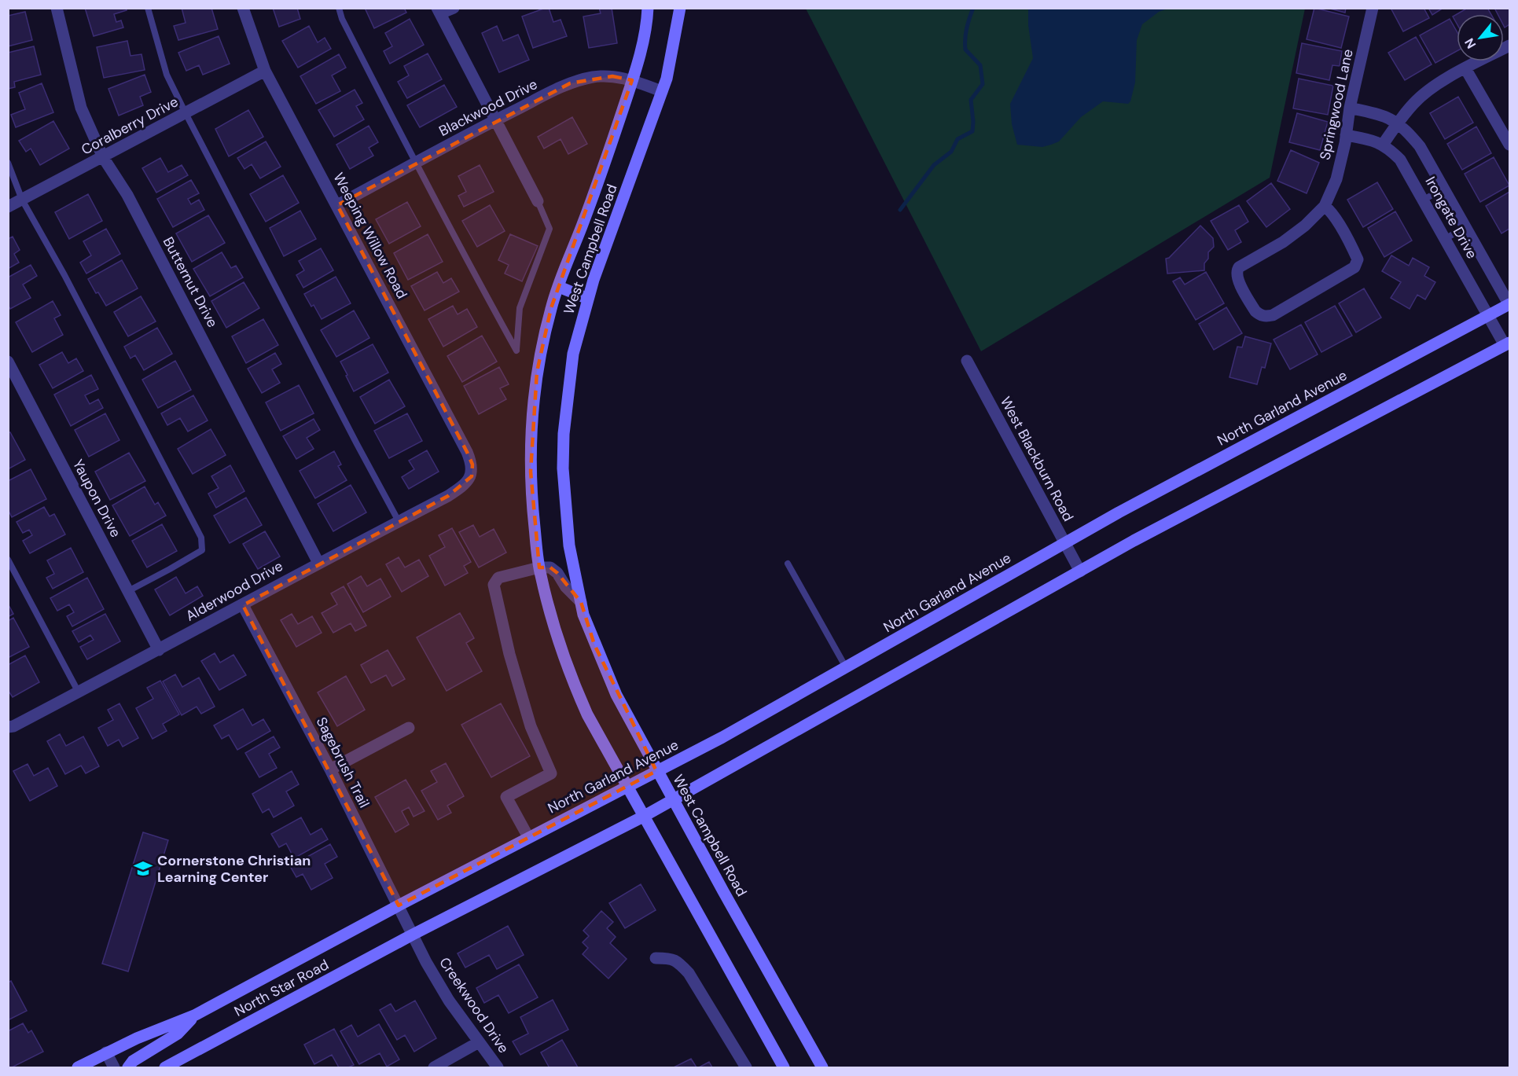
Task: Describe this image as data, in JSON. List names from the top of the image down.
{
  "streets": {
    "main road": ["West Campbell Road", "North Garland Avenue", "North Star Road"],
    "street": [
      "Springwood Lane",
      "Blackwood Drive",
      "Coralberry Drive",
      "Irongate Drive",
      "Weeping Willow Road",
      "Butternut Drive",
      "West Blackburn Road",
      "Yaupon Drive",
      "Alderwood Drive",
      "Sagebrush Trail",
      "Creekwood Drive"
    ]
  },
  "crossings": [
    ["Springwood Lane", "Irongate Drive"],
    ["Blackwood Drive", "Weeping Willow Road"],
    ["Blackwood Drive", "West Campbell Road"],
    ["Coralberry Drive", "Weeping Willow Road"],
    ["Coralberry Drive", "Butternut Drive"],
    ["Irongate Drive", "North Garland Avenue"],
    ["Weeping Willow Road", "Alderwood Drive"],
    ["West Campbell Road", "North Garland Avenue"],
    ["Butternut Drive", "Alderwood Drive"],
    ["North Garland Avenue", "West Blackburn Road"],
    ["North Garland Avenue", "Sagebrush Trail"],
    ["North Garland Avenue", "North Star Road"],
    ["Yaupon Drive", "Alderwood Drive"],
    ["Alderwood Drive", "Sagebrush Trail"],
    ["Sagebrush Trail", "North Star Road"],
    ["Sagebrush Trail", "Creekwood Drive"],
    ["North Star Road", "Creekwood Drive"]
  ],
  "places": {
    "school or university": ["Cornerstone Christian Learning Center"]
  },
  "north": "bottom left"
}
